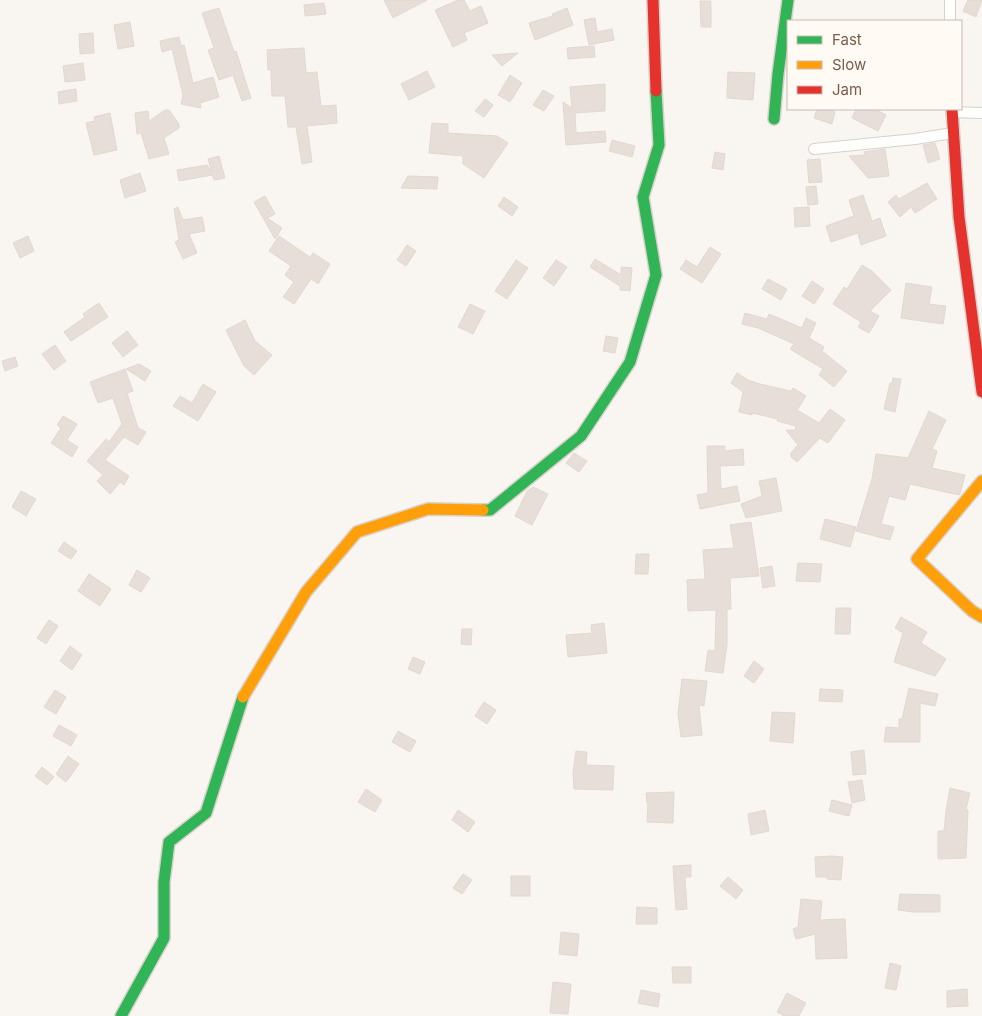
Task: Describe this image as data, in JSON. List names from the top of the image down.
{
  "legend": ["Fast", "Slow", "Jam"]
}
